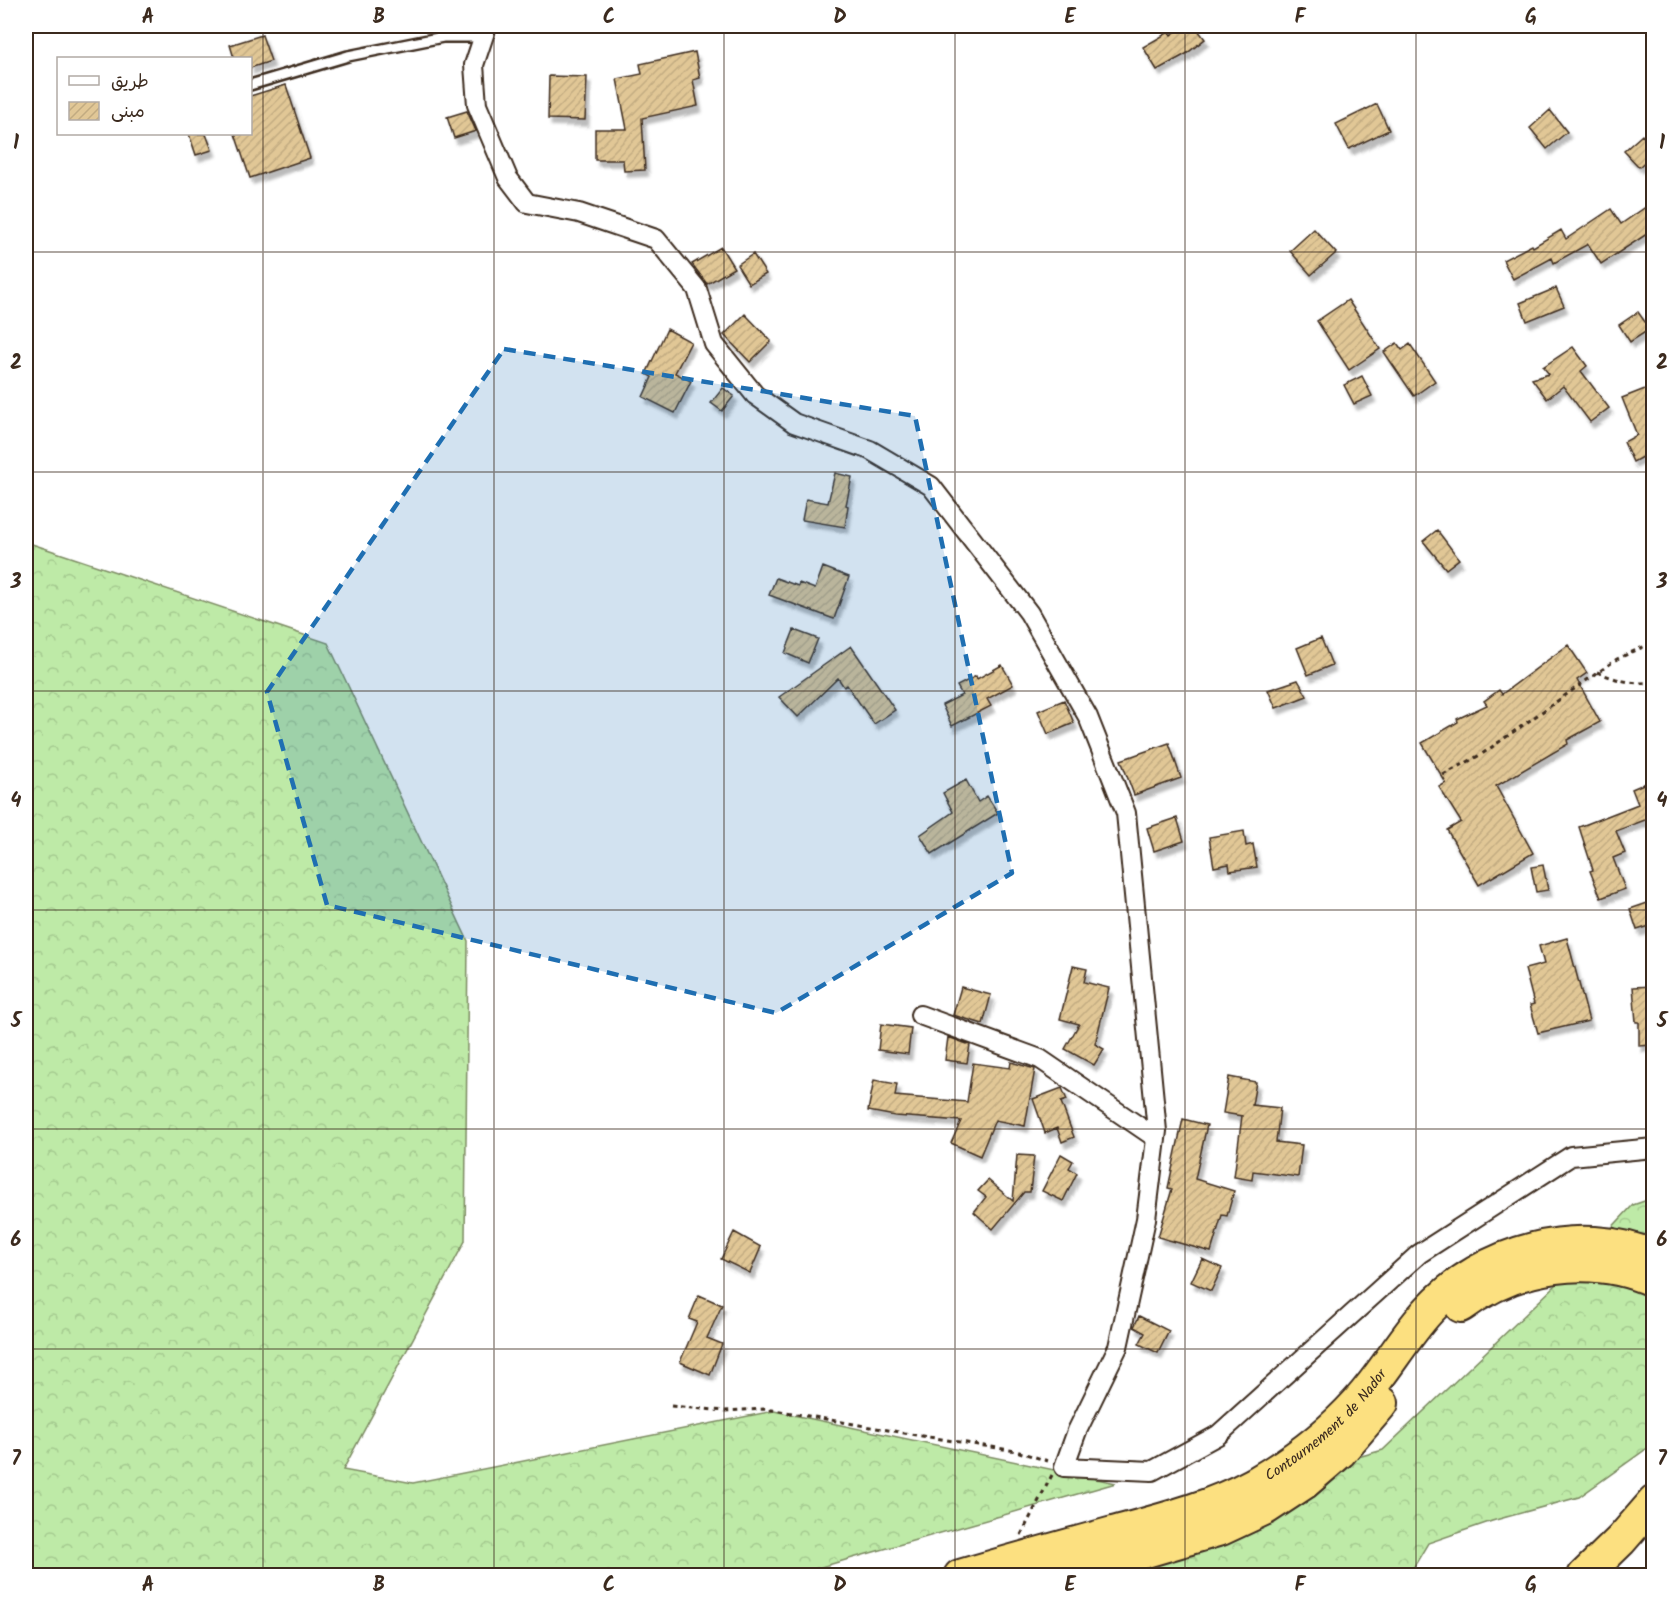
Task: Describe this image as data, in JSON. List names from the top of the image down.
{
  "streets": {
    "highway": ["Contournement de Nador"]
  },
  "legend": ["طريق", "مبنى"],
  "grid": {
    "columns": [
      "A",
      "B",
      "C",
      "D",
      "E",
      "F",
      "G"
    ],
    "rows": [
      "1",
      "2",
      "3",
      "4",
      "5",
      "6",
      "7"
    ]
  }
}
